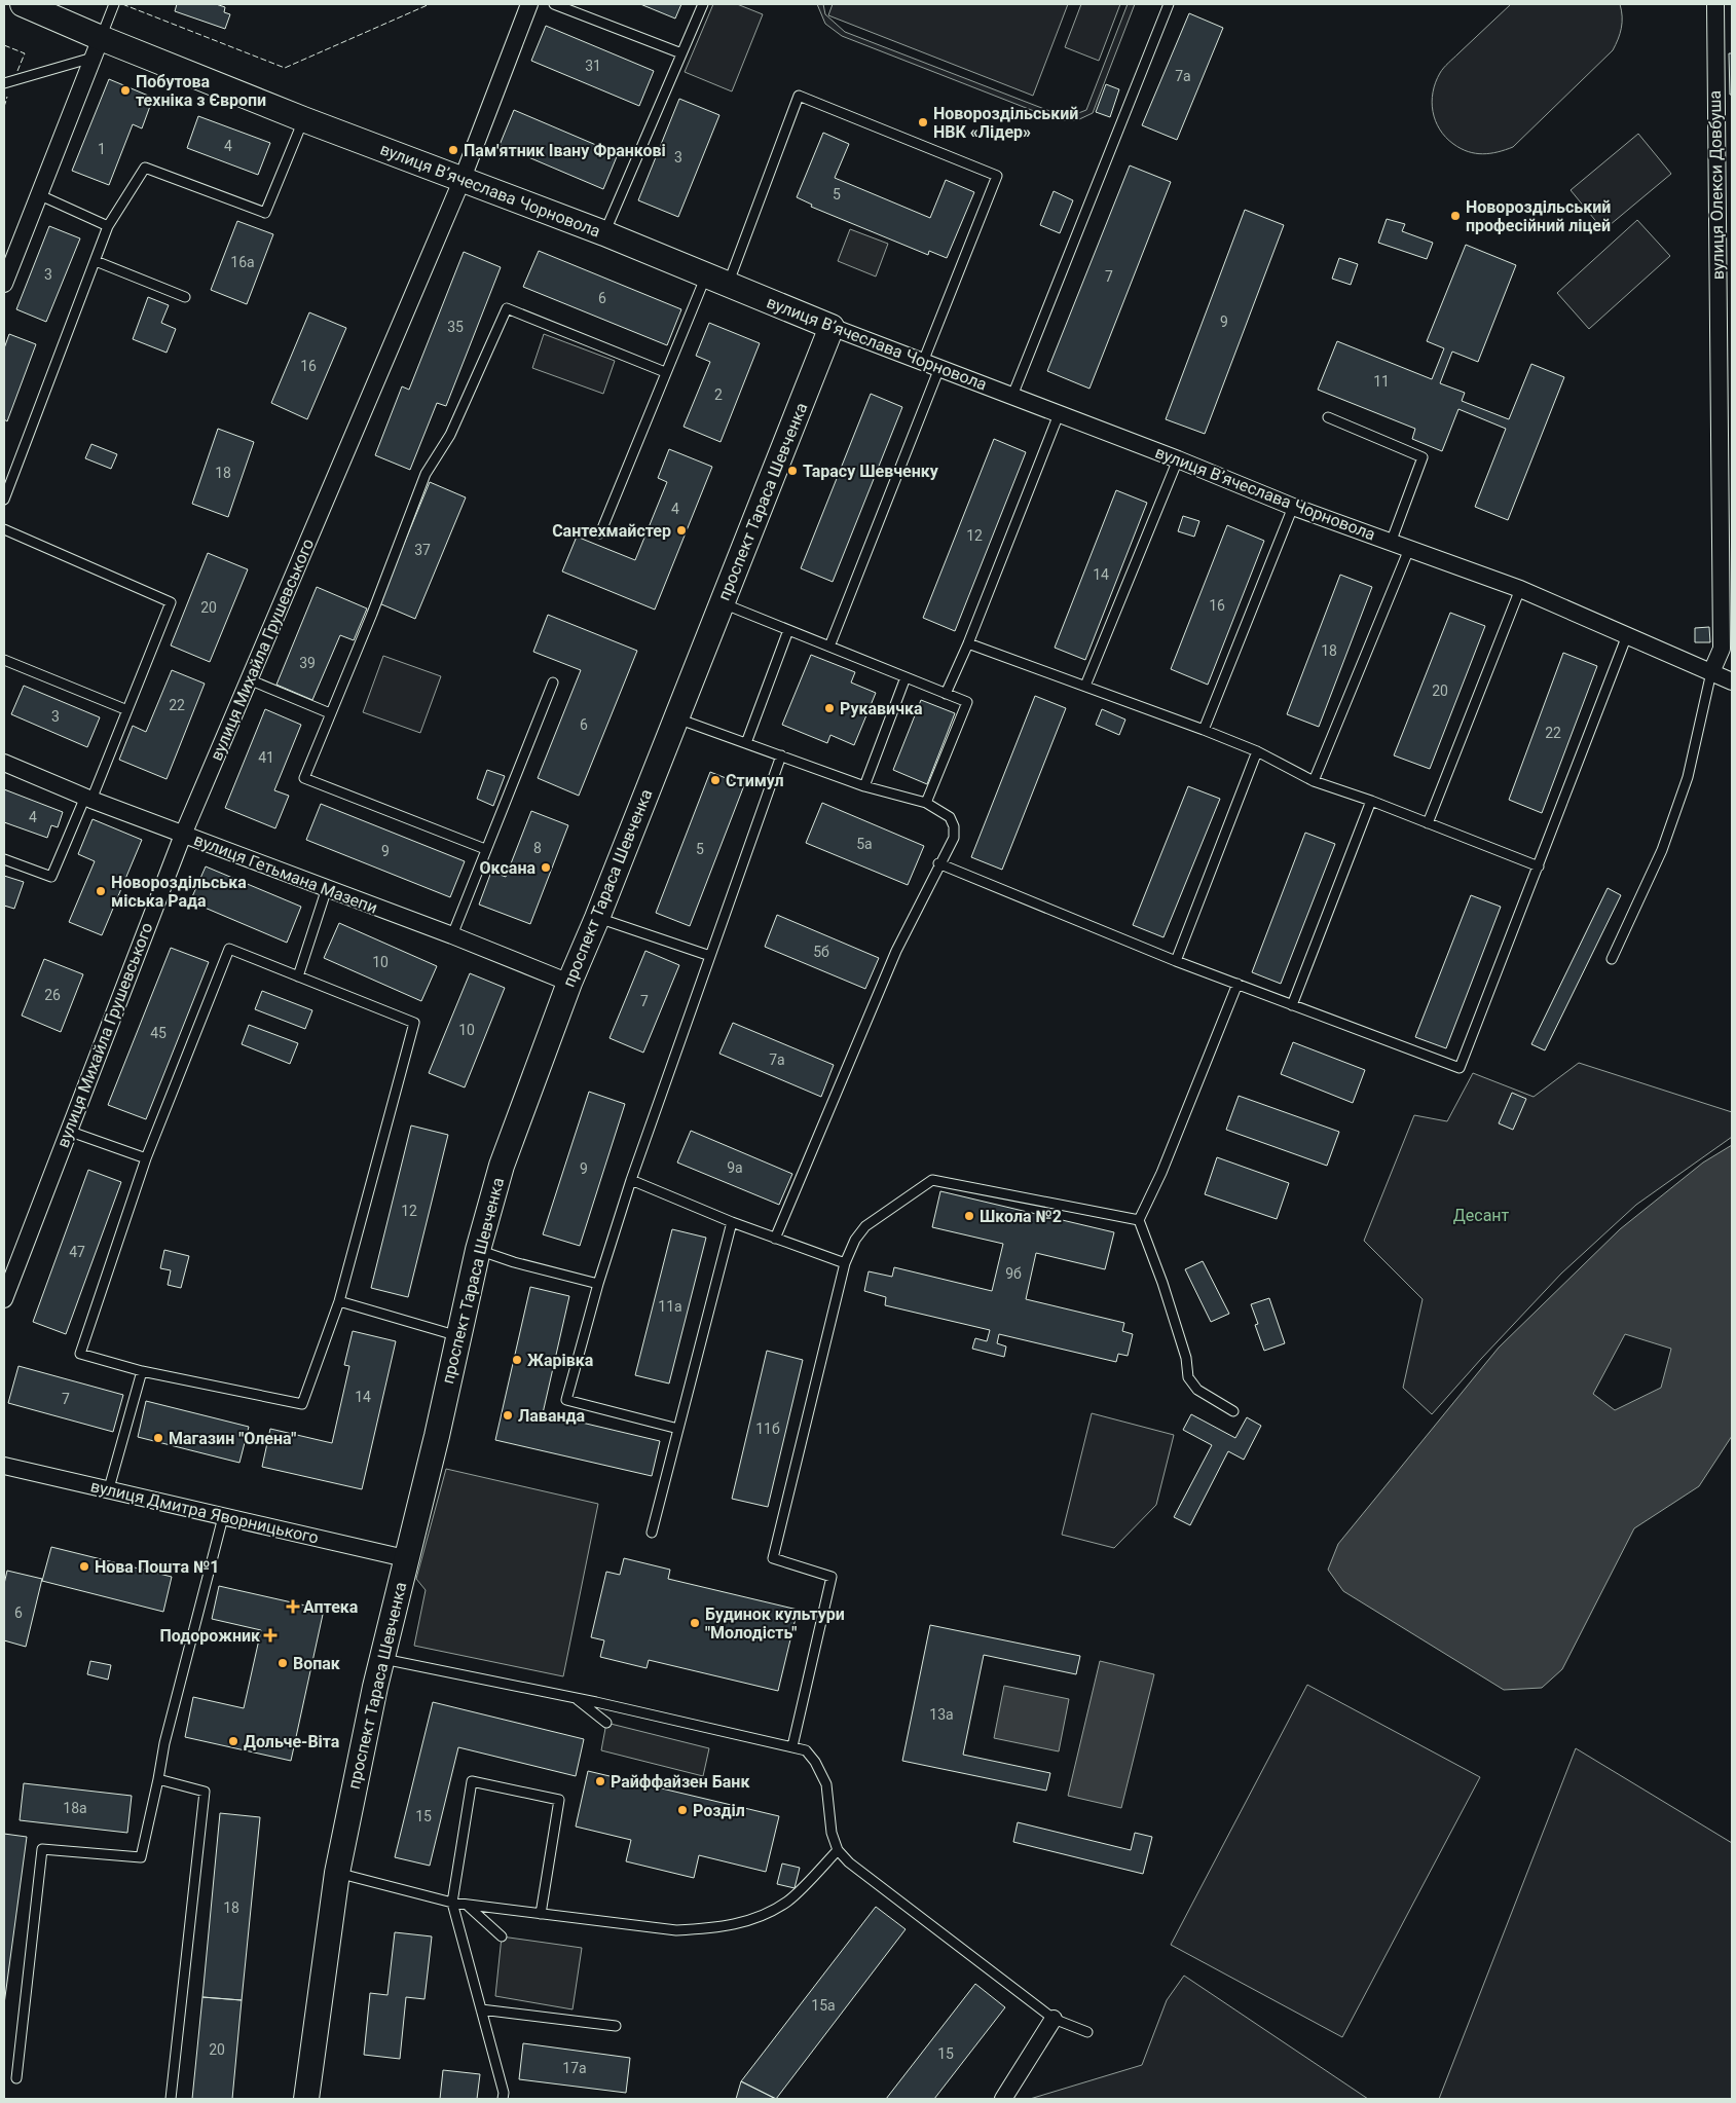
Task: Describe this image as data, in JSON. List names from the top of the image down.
{
  "streets": {
    "street": [
      "вулиця Олекси Довбуша",
      "вулиця Вʼячеслава Чорновола",
      "проспект Тараса Шевченка",
      "вулиця Михайла Грушевського",
      "вулиця Гетьмана Мазепи",
      "вулиця Дмитра Яворницького"
    ]
  },
  "crossings": [
    ["вулиця Олекси Довбуша", "вулиця Вʼячеслава Чорновола"],
    ["вулиця Вʼячеслава Чорновола", "проспект Тараса Шевченка"],
    ["вулиця Вʼячеслава Чорновола", "вулиця Михайла Грушевського"],
    ["проспект Тараса Шевченка", "вулиця Гетьмана Мазепи"],
    ["проспект Тараса Шевченка", "вулиця Дмитра Яворницького"],
    ["вулиця Михайла Грушевського", "вулиця Гетьмана Мазепи"]
  ],
  "parks": ["Десант"],
  "places": {
    "other": [
      "Побутова техніка з Європи",
      "Новороздільський НВК «Лідер»",
      "Пам'ятник Івану Франкові",
      "Новороздільський професійний ліцей",
      "Тарасу Шевченку",
      "Сантехмайстер",
      "Рукавичка",
      "Стимул",
      "Оксана",
      "Новороздільська міська Рада",
      "Школа №2",
      "Жарівка",
      "Лаванда",
      "Магазин \"Олена\"",
      "Нова Пошта №1",
      "Будинок культури \"Молодість\"",
      "Вопак",
      "Дольче-Віта",
      "Райффайзен Банк",
      "Розділ"
    ],
    "health": ["Аптека", "Подорожник"]
  },
  "house_numbers": [
    "31",
    "7а",
    "4",
    "1",
    "3",
    "5",
    "16а",
    "3",
    "7",
    "6",
    "9",
    "35",
    "16",
    "11",
    "2",
    "18",
    "4",
    "12",
    "37",
    "14",
    "16",
    "20",
    "18",
    "39",
    "20",
    "22",
    "3",
    "6",
    "22",
    "41",
    "4",
    "5а",
    "8",
    "5",
    "9",
    "5б",
    "10",
    "26",
    "7",
    "10",
    "45",
    "7а",
    "9а",
    "9",
    "12",
    "47",
    "9б",
    "11а",
    "14",
    "7",
    "11б",
    "6",
    "13а",
    "18а",
    "15",
    "18",
    "15а",
    "20",
    "15",
    "17а"
  ]
}
